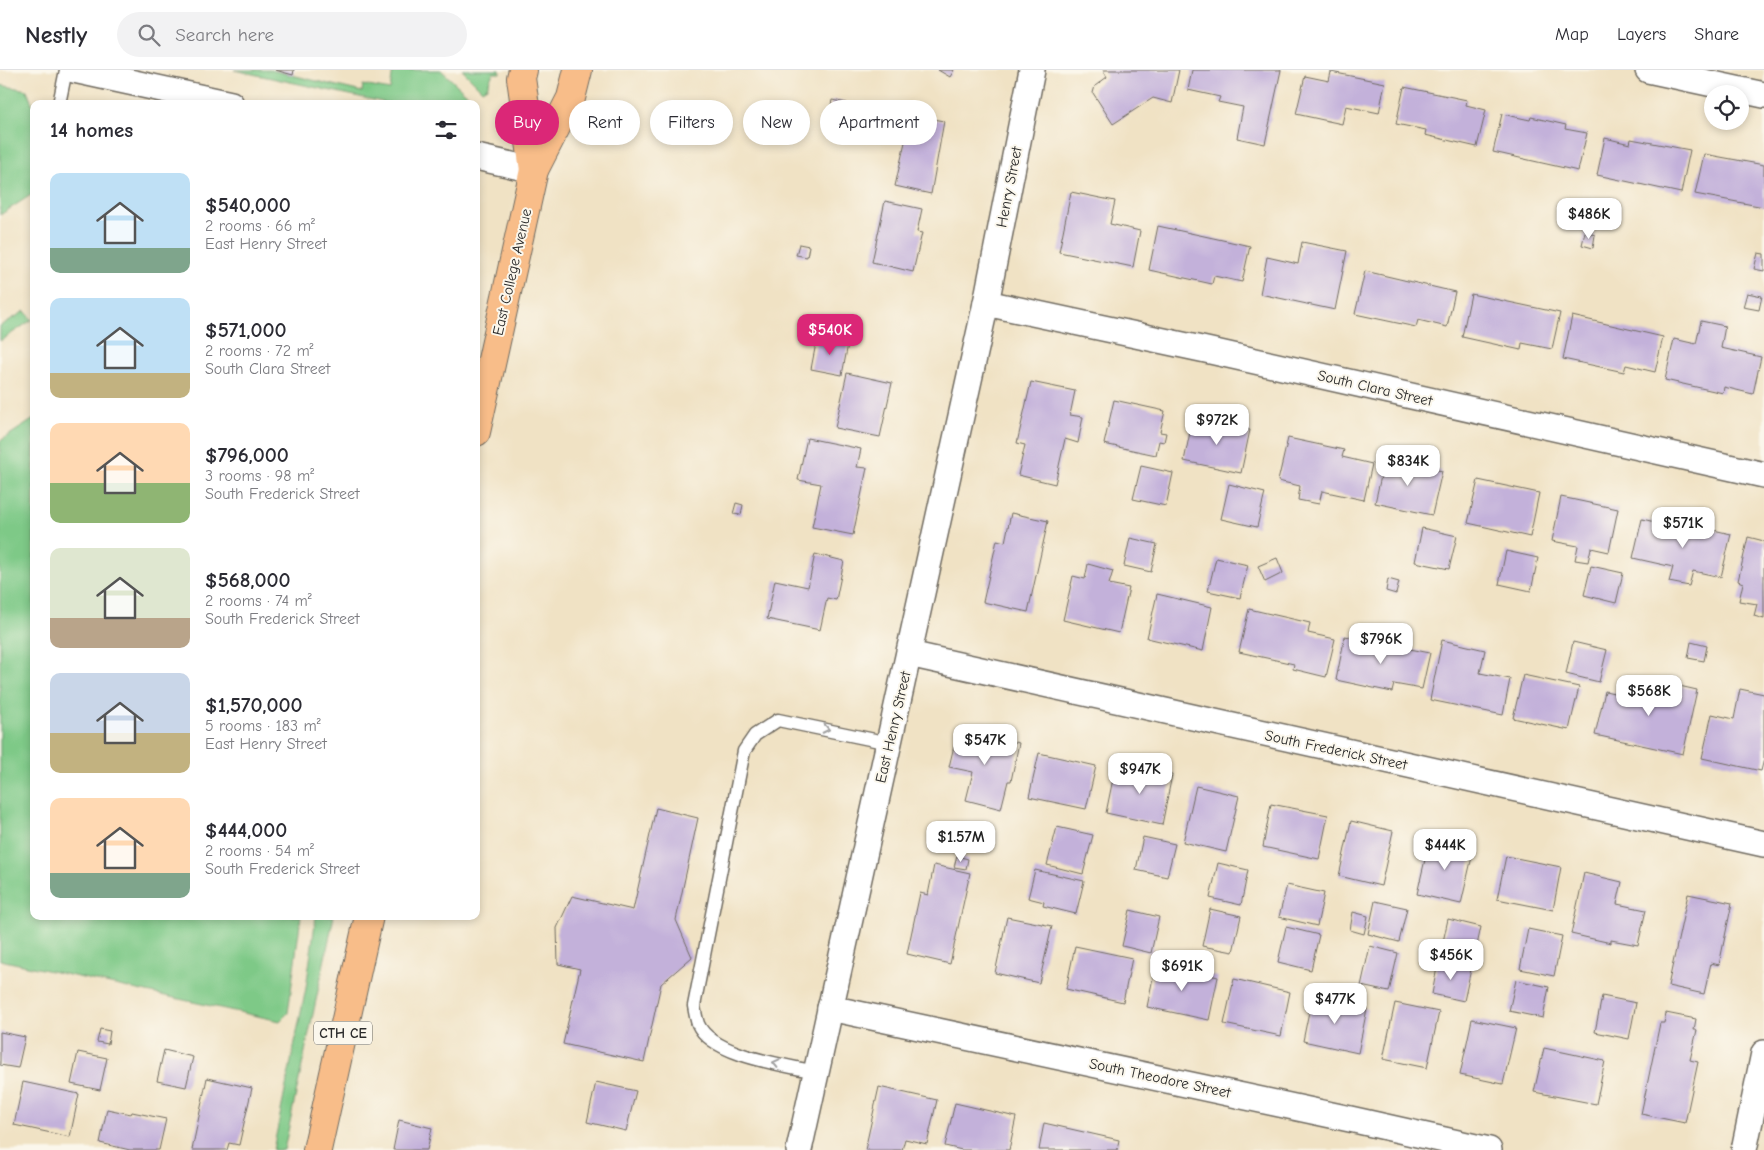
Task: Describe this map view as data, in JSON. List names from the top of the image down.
{
  "streets": {
    "main road": ["East College Avenue", "CTH CE"],
    "street": [
      "Henry Street",
      "South Clara Street",
      "East Henry Street",
      "South Frederick Street",
      "South Theodore Street"
    ]
  },
  "crossings": [
    ["Henry Street", "South Clara Street"],
    ["Henry Street", "East Henry Street"],
    ["South Clara Street", "East Henry Street"],
    ["East Henry Street", "South Frederick Street"],
    ["East Henry Street", "South Theodore Street"]
  ],
  "page": {
    "header": "Nestly",
    "search": "Search here",
    "nav": ["Map", "Layers", "Share"],
    "chip": [
      "Buy",
      "Rent",
      "Filters",
      "New",
      "Apartment"
    ],
    "heading": "14 homes",
    "list": [
      {
        "name": "$540,000",
        "note": "2 rooms · 66 m² · East Henry Street"
      },
      {
        "name": "$571,000",
        "note": "2 rooms · 72 m² · South Clara Street"
      },
      {
        "name": "$796,000",
        "note": "3 rooms · 98 m² · South Frederick Street"
      },
      {
        "name": "$568,000",
        "note": "2 rooms · 74 m² · South Frederick Street"
      },
      {
        "name": "$1,570,000",
        "note": "5 rooms · 183 m² · East Henry Street"
      },
      {
        "name": "$444,000",
        "note": "2 rooms · 54 m² · South Frederick Street"
      }
    ],
    "price": [
      "$486K",
      "$540K",
      "$972K",
      "$834K",
      "$571K",
      "$796K",
      "$568K",
      "$547K",
      "$947K",
      "$1.57M",
      "$444K",
      "$456K",
      "$691K",
      "$477K"
    ]
  }
}
